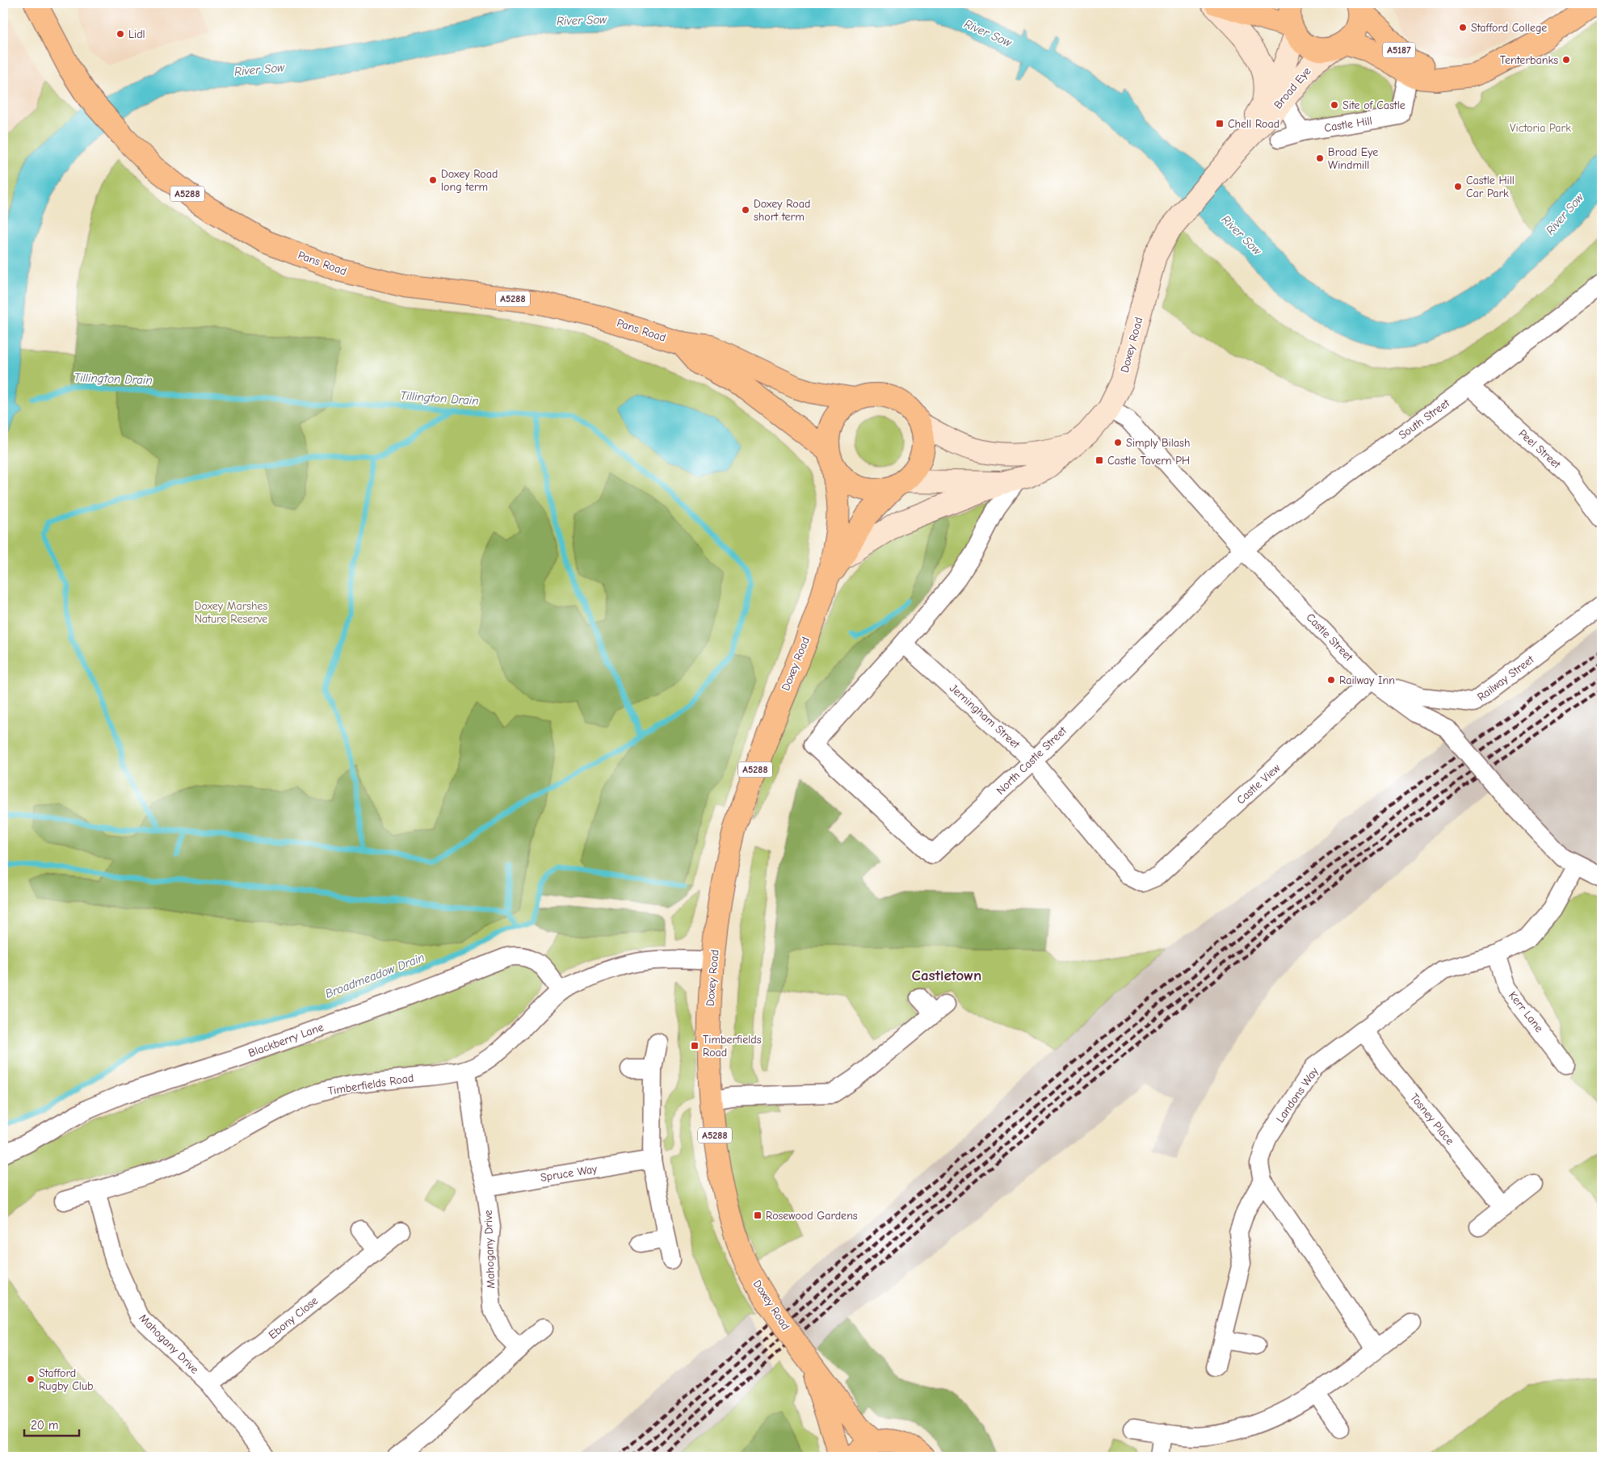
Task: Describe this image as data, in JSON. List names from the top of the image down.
{
  "streets": {
    "main road": [
      "A5187",
      "A5288",
      "Pans Road",
      "Doxey Road"
    ],
    "street": [
      "Broad Eye",
      "Castle Hill",
      "South Street",
      "Peel Street",
      "Castle Street",
      "Railway Street",
      "Jerningham Street",
      "North Castle Street",
      "Castle View",
      "Kerr Lane",
      "Blackberry Lane",
      "Timberfields Road",
      "Landons Way",
      "Tosney Place",
      "Spruce Way",
      "Mahogany Drive",
      "Ebony Close"
    ]
  },
  "crossings": [
    ["A5187", "Broad Eye"],
    ["A5187", "Castle Hill"],
    ["Broad Eye", "Doxey Road"],
    ["A5288", "Pans Road"],
    ["A5288", "Doxey Road"],
    ["Pans Road", "Doxey Road"],
    ["Doxey Road", "Castle Street"],
    ["Doxey Road", "Timberfields Road"],
    ["South Street", "Peel Street"],
    ["South Street", "Castle Street"],
    ["South Street", "North Castle Street"],
    ["Castle Street", "Railway Street"],
    ["Castle Street", "North Castle Street"],
    ["Castle Street", "Castle View"],
    ["Castle Street", "Landons Way"],
    ["Railway Street", "Castle View"],
    ["Jerningham Street", "North Castle Street"],
    ["Jerningham Street", "Castle View"],
    ["Kerr Lane", "Landons Way"],
    ["Blackberry Lane", "Timberfields Road"],
    ["Timberfields Road", "Mahogany Drive"],
    ["Landons Way", "Tosney Place"],
    ["Spruce Way", "Mahogany Drive"],
    ["Mahogany Drive", "Ebony Close"]
  ],
  "districts": ["Castletown"],
  "water": ["River Sow", "Tillington Drain", "Broadmeadow Drain"],
  "parks": ["Victoria Park", "Doxey Marshes Nature Reserve"],
  "places": {
    "other": [
      "Stafford College",
      "Lidl",
      "Tenterbanks",
      "Site of Castle",
      "Broad Eye Windmill",
      "Doxey Road long term",
      "Castle Hill Car Park",
      "Doxey Road short term",
      "Simply Bilash",
      "Railway Inn",
      "Stafford Rugby Club"
    ],
    "transit": [
      "Chell Road",
      "Castle Tavern PH",
      "Timberfields Road",
      "Rosewood Gardens"
    ]
  },
  "scale_bar": "20 m"
}
